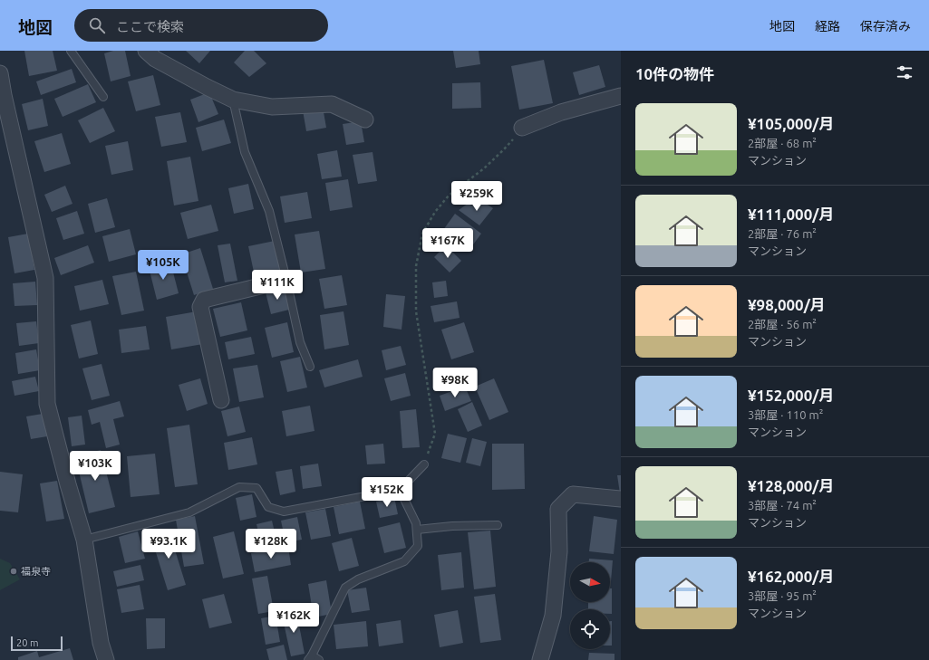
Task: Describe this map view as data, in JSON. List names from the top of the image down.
{
  "places": ["福泉寺"],
  "scale_bar": "20 m",
  "north": "right",
  "page": {
    "header": "地図",
    "search": "ここで検索",
    "nav": ["地図", "経路", "保存済み"],
    "heading": "10件の物件",
    "list": [
      {
        "name": "¥105,000/月",
        "note": "2部屋 · 68 m² · マンション"
      },
      {
        "name": "¥111,000/月",
        "note": "2部屋 · 76 m² · マンション"
      },
      {
        "name": "¥98,000/月",
        "note": "2部屋 · 56 m² · マンション"
      },
      {
        "name": "¥152,000/月",
        "note": "3部屋 · 110 m² · マンション"
      },
      {
        "name": "¥128,000/月",
        "note": "3部屋 · 74 m² · マンション"
      },
      {
        "name": "¥162,000/月",
        "note": "3部屋 · 95 m² · マンション"
      }
    ],
    "price": [
      "¥259K",
      "¥167K",
      "¥105K",
      "¥111K",
      "¥98K",
      "¥103K",
      "¥152K",
      "¥93.1K",
      "¥128K",
      "¥162K"
    ],
    "scale": "20 m"
  }
}
